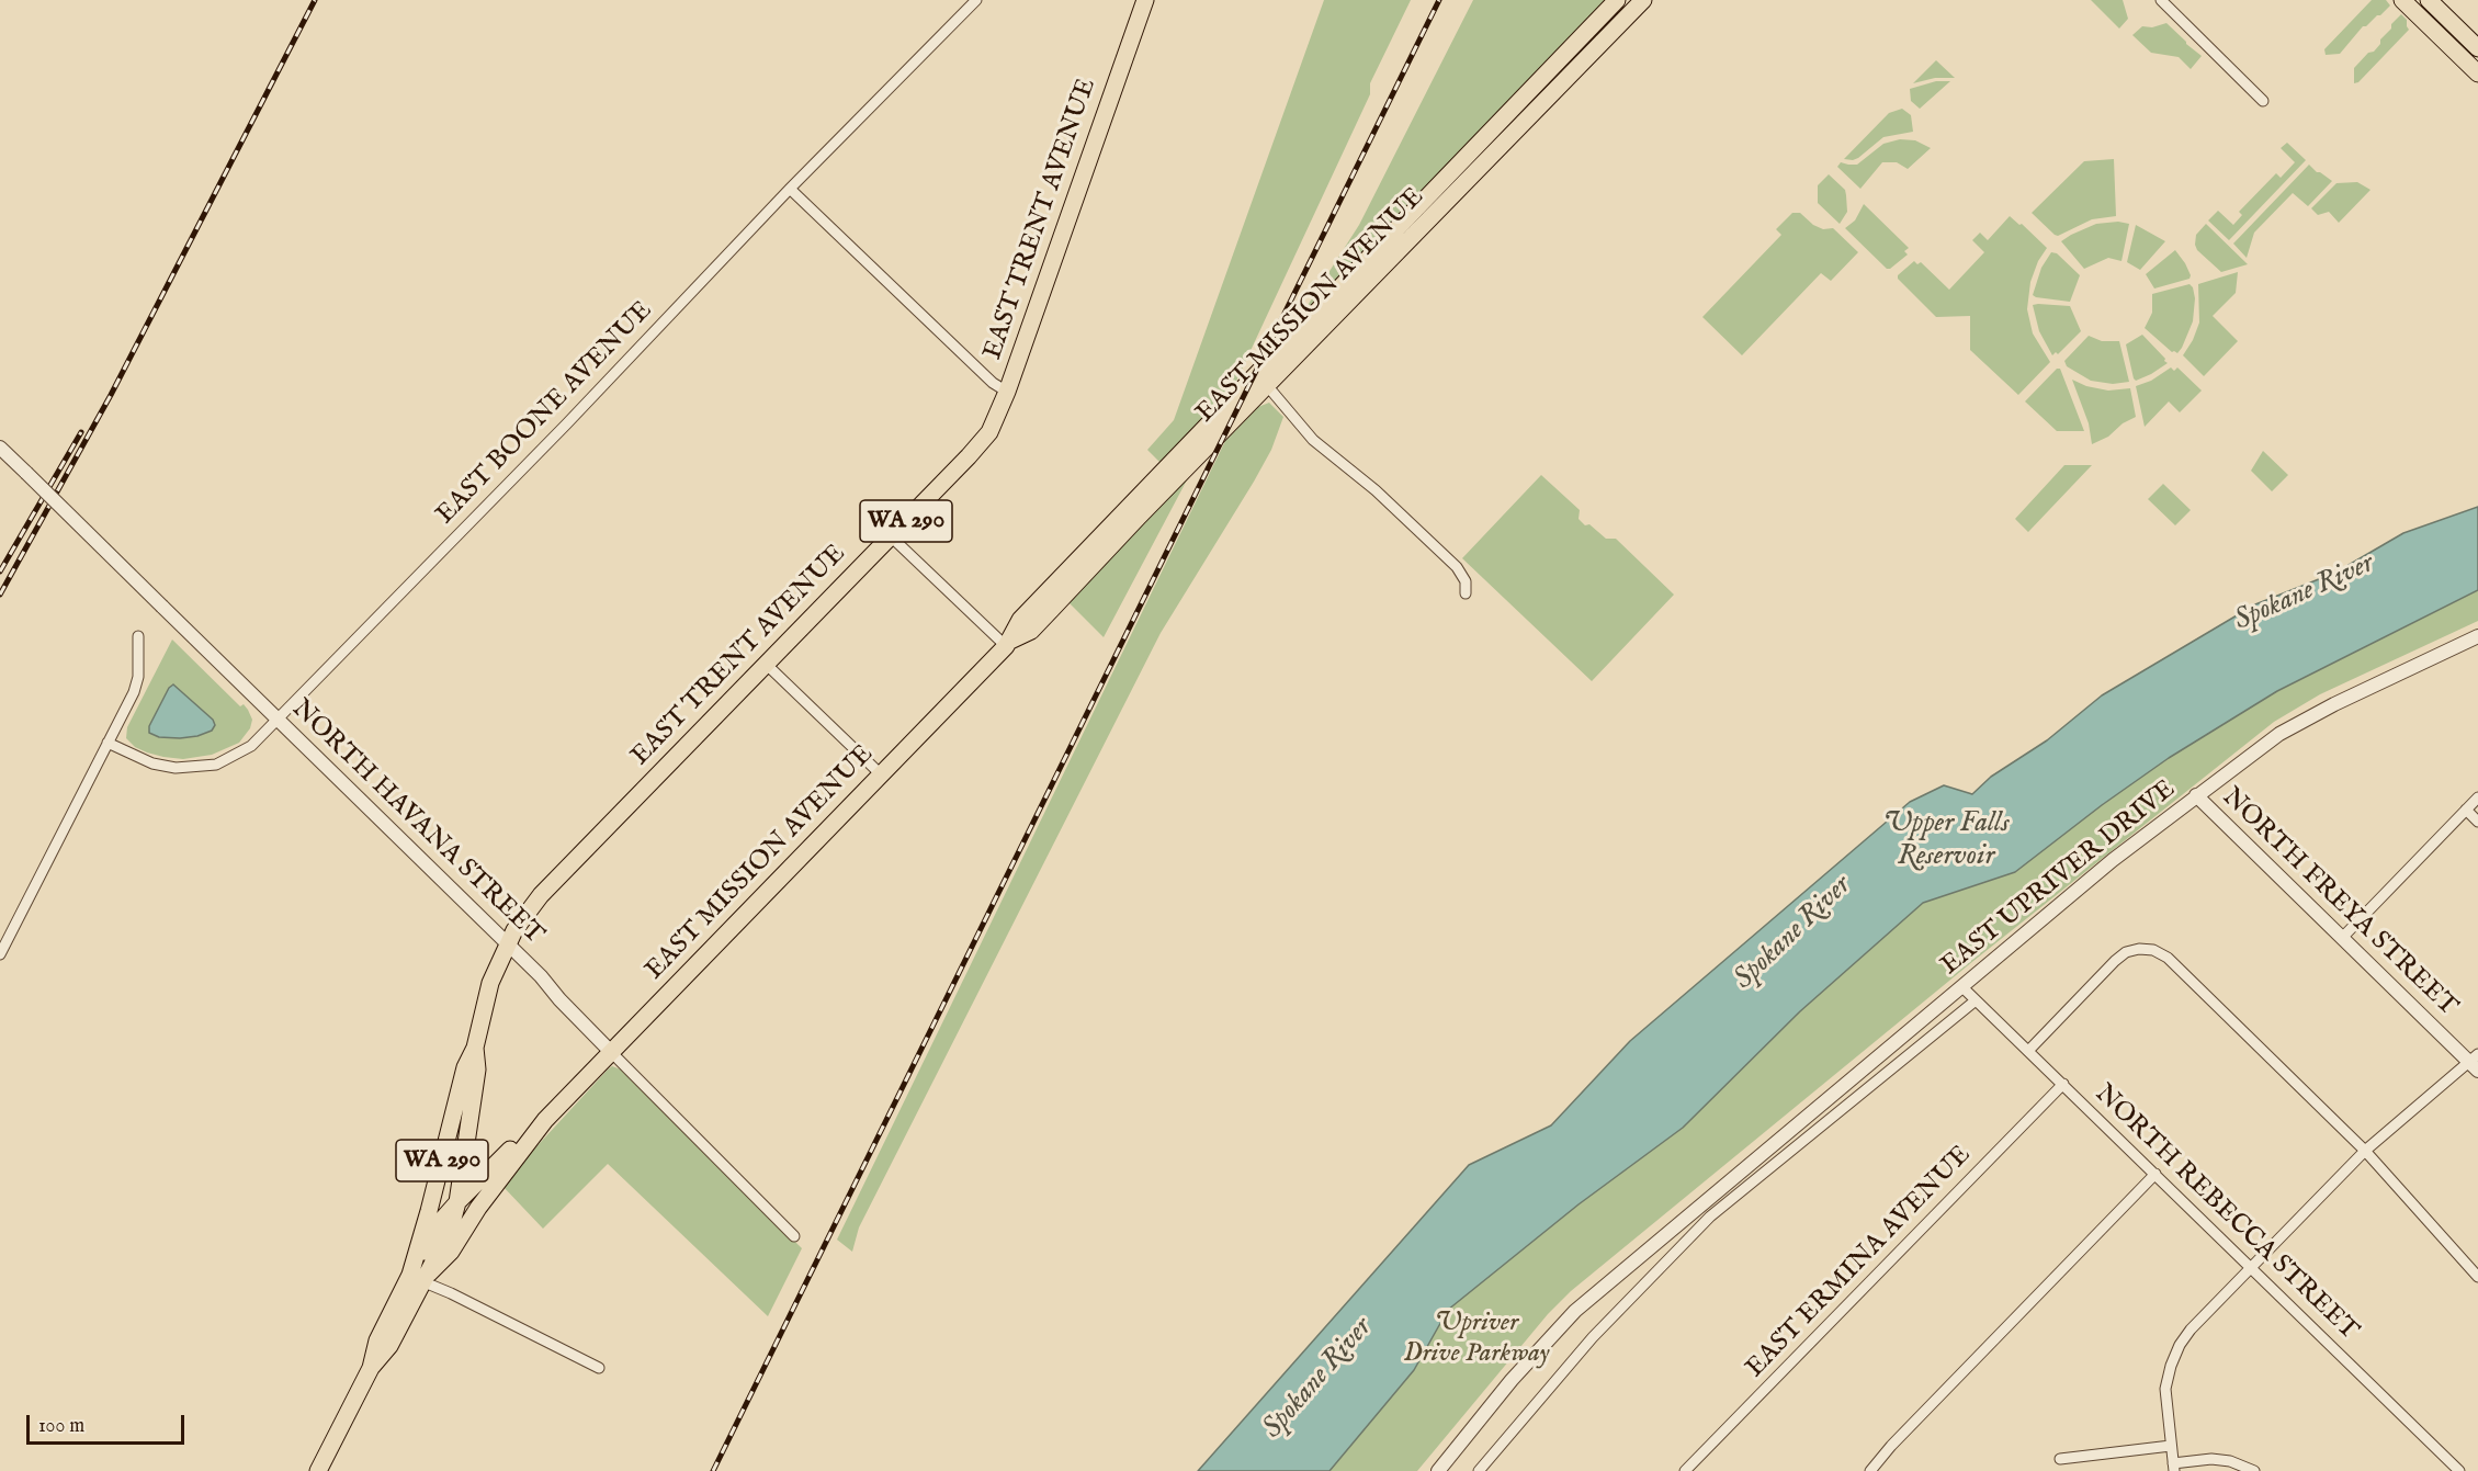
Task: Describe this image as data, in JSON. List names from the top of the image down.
{
  "streets": {
    "main road": ["EAST TRENT AVENUE", "EAST MISSION AVENUE", "WA 290"],
    "street": [
      "EAST BOONE AVENUE",
      "NORTH HAVANA STREET",
      "EAST UPRIVER DRIVE",
      "NORTH FREYA STREET",
      "NORTH REBECCA STREET",
      "EAST ERMINA AVENUE"
    ]
  },
  "crossings": [
    ["EAST TRENT AVENUE", "EAST MISSION AVENUE"],
    ["EAST TRENT AVENUE", "NORTH HAVANA STREET"],
    ["EAST MISSION AVENUE", "NORTH HAVANA STREET"],
    ["EAST BOONE AVENUE", "NORTH HAVANA STREET"],
    ["EAST UPRIVER DRIVE", "NORTH FREYA STREET"],
    ["EAST UPRIVER DRIVE", "NORTH REBECCA STREET"],
    ["NORTH REBECCA STREET", "EAST ERMINA AVENUE"]
  ],
  "water": ["Spokane River", "Upper Falls Reservoir"],
  "parks": ["Upriver Drive Parkway"],
  "scale_bar": "100 m"
}
